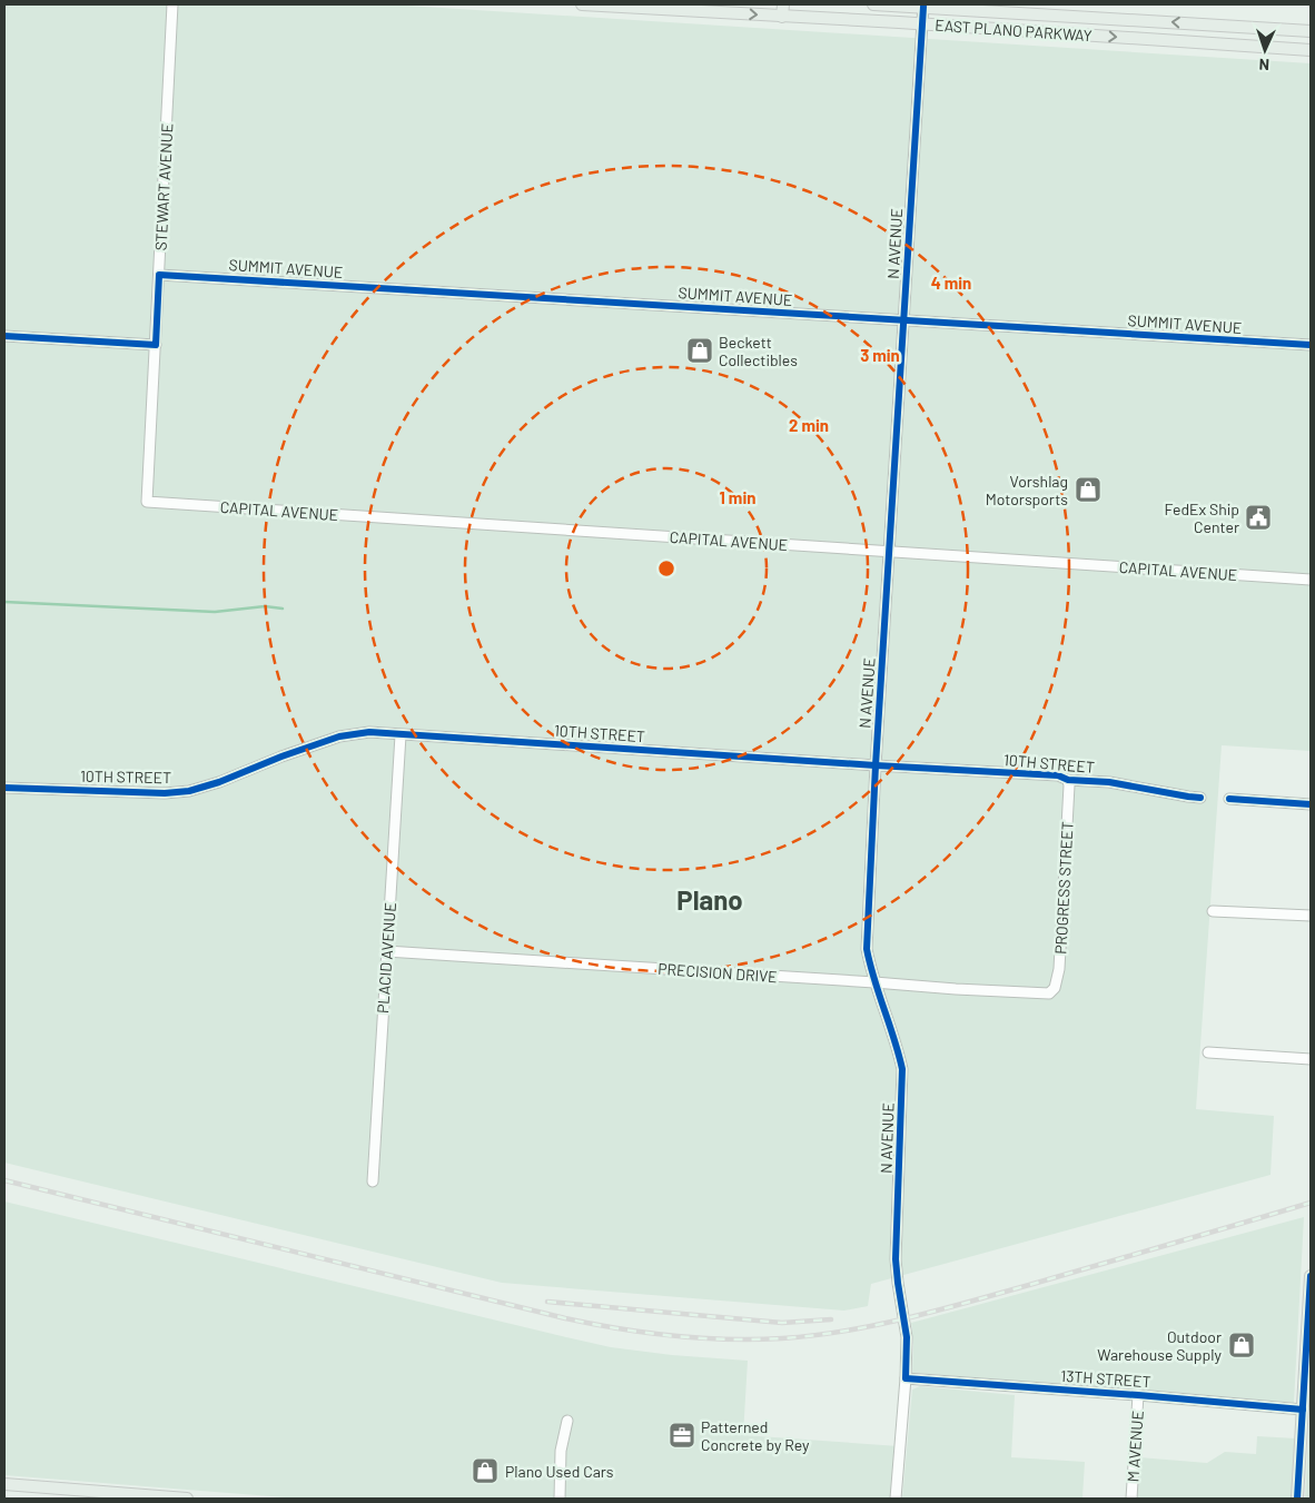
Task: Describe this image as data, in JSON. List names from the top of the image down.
{
  "streets": {
    "main road": ["EAST PLANO PARKWAY"],
    "street": [
      "STEWART AVENUE",
      "N AVENUE",
      "SUMMIT AVENUE",
      "CAPITAL AVENUE",
      "10TH STREET",
      "PROGRESS STREET",
      "PLACID AVENUE",
      "PRECISION DRIVE",
      "13TH STREET",
      "M AVENUE"
    ]
  },
  "crossings": [
    ["EAST PLANO PARKWAY", "N AVENUE"],
    ["STEWART AVENUE", "SUMMIT AVENUE"],
    ["STEWART AVENUE", "CAPITAL AVENUE"],
    ["N AVENUE", "SUMMIT AVENUE"],
    ["N AVENUE", "CAPITAL AVENUE"],
    ["N AVENUE", "10TH STREET"],
    ["N AVENUE", "PRECISION DRIVE"],
    ["N AVENUE", "13TH STREET"],
    ["10TH STREET", "PROGRESS STREET"],
    ["10TH STREET", "PLACID AVENUE"],
    ["PROGRESS STREET", "PRECISION DRIVE"],
    ["PLACID AVENUE", "PRECISION DRIVE"],
    ["13TH STREET", "M AVENUE"]
  ],
  "districts": ["Plano"],
  "places": {
    "shop": [
      "Beckett Collectibles",
      "Vorshlag Motorsports",
      "Outdoor Warehouse Supply",
      "Plano Used Cars"
    ],
    "public building": ["FedEx Ship Center"],
    "office": ["Patterned Concrete by Rey"]
  },
  "north": "bottom",
  "rings": [
    "4 min",
    "3 min",
    "2 min",
    "1 min"
  ]
}
